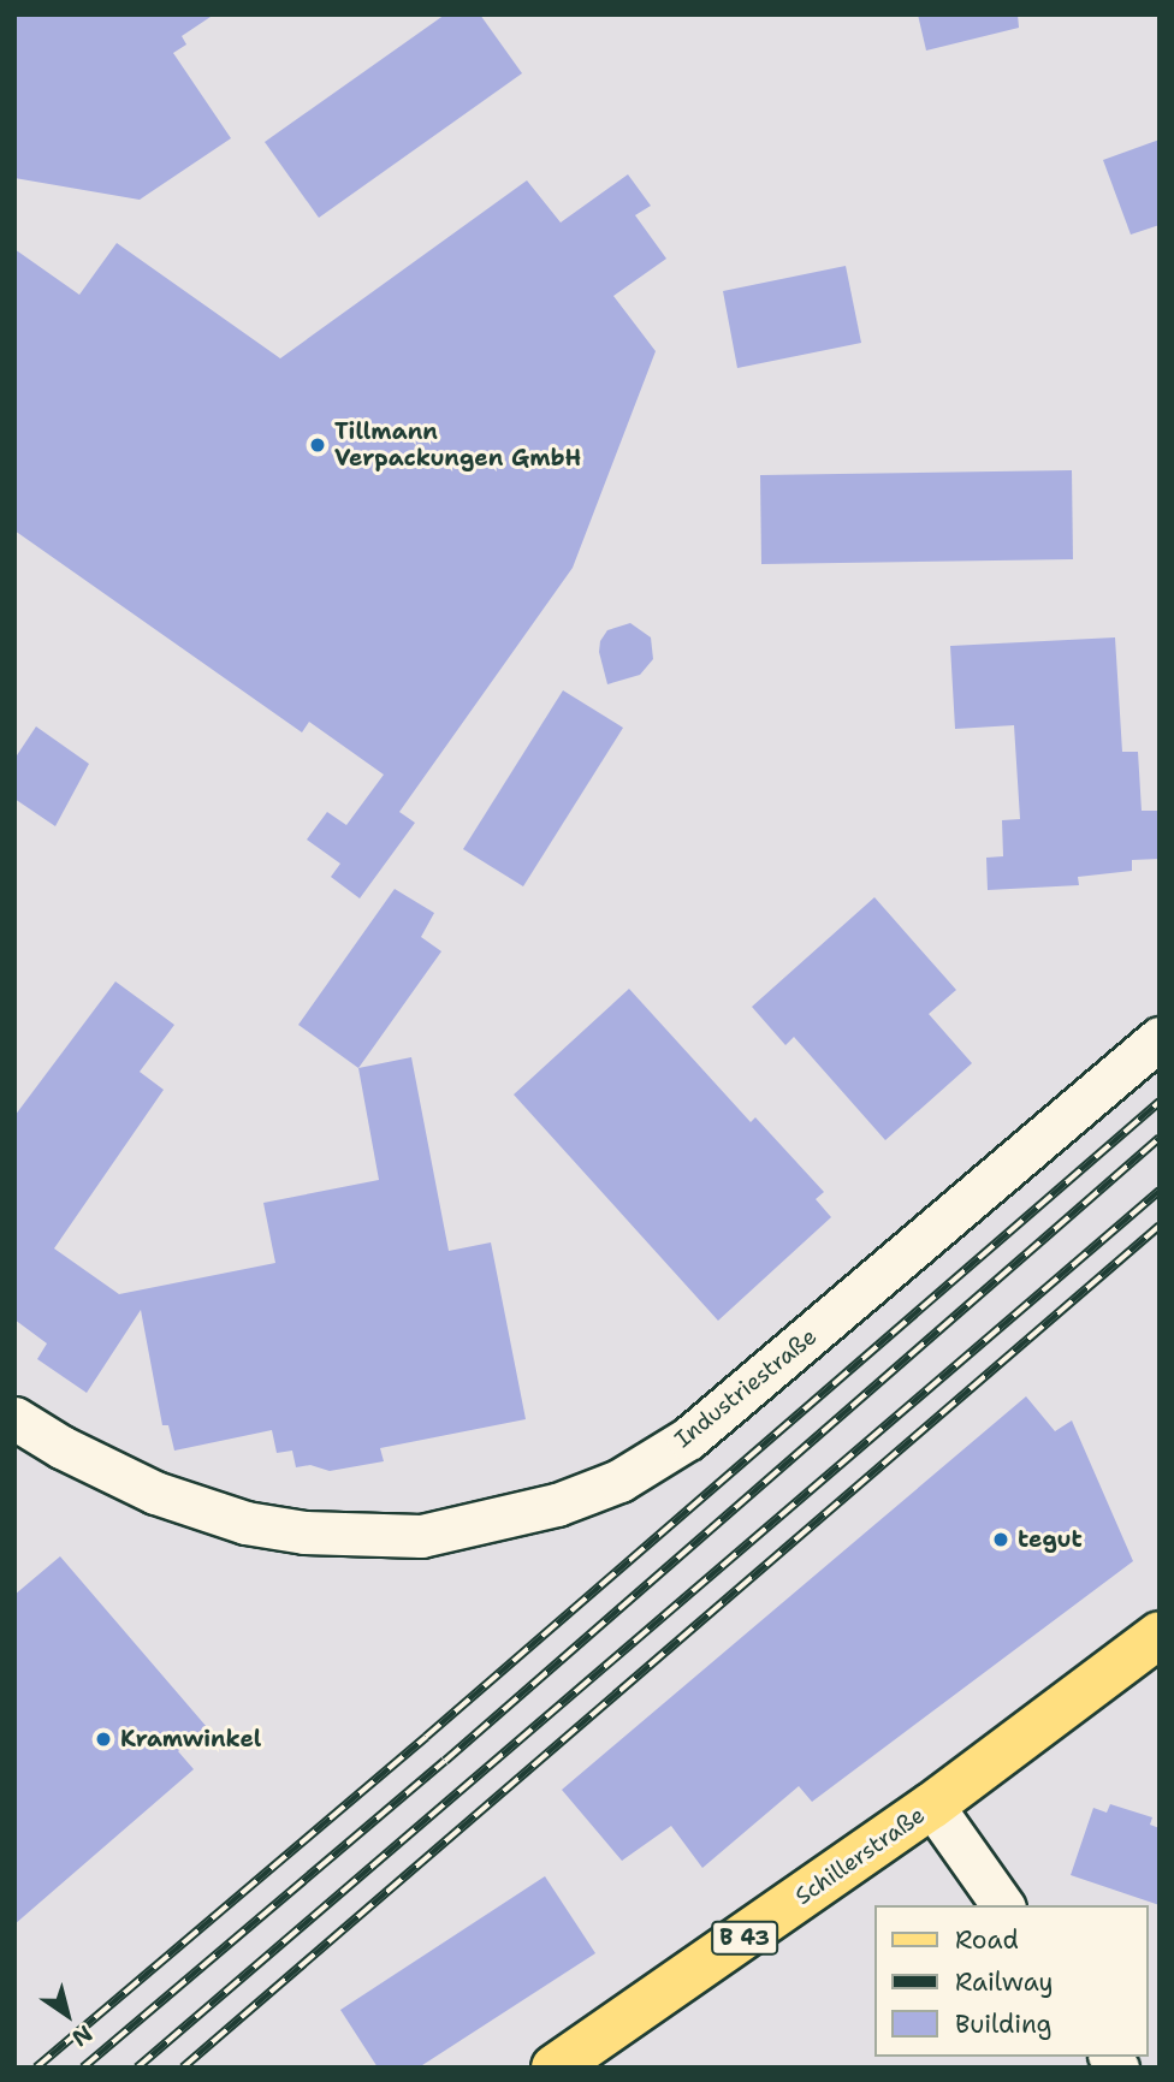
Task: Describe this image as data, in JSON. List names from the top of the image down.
{
  "streets": {
    "main road": ["Schillerstraße", "B 43"],
    "street": ["Industriestraße"]
  },
  "places": ["Tillmann Verpackungen GmbH", "tegut", "Kramwinkel"],
  "legend": ["Road", "Railway", "Building"],
  "north": "bottom right"
}
